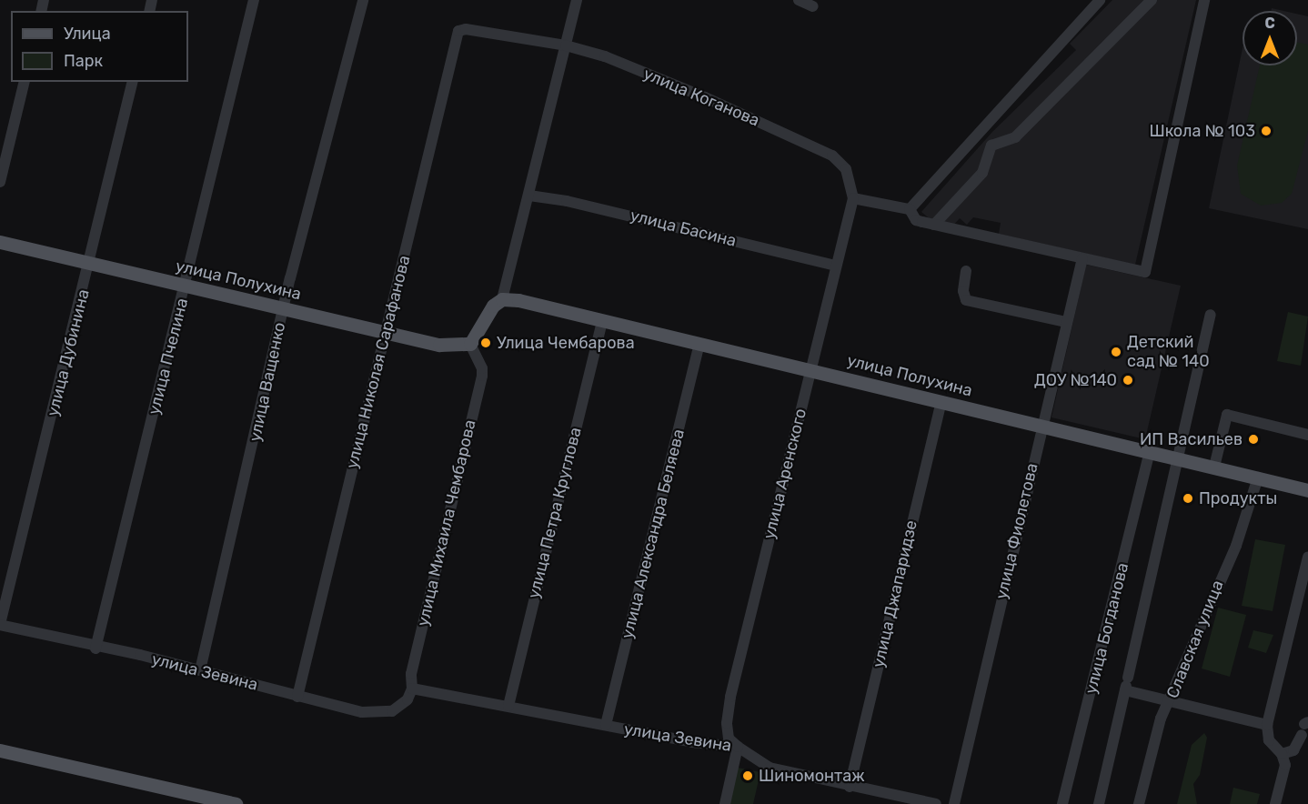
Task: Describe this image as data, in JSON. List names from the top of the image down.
{
  "streets": {
    "main road": ["улица Полухина"],
    "street": [
      "улица Коганова",
      "улица Басина",
      "улица Дубинина",
      "улица Пчелина",
      "улица Николая Сарафанова",
      "улица Ващенко",
      "улица Аренского",
      "улица Петра Круглова",
      "улица Михаила Чембарова",
      "улица Фиолетова",
      "улица Александра Беляева",
      "улица Джапаридзе",
      "улица Богданова",
      "Славская улица",
      "улица Зевина"
    ]
  },
  "crossings": [
    ["улица Коганова", "улица Николая Сарафанова"],
    ["улица Коганова", "улица Аренского"],
    ["улица Басина", "улица Аренского"],
    ["улица Полухина", "улица Дубинина"],
    ["улица Полухина", "улица Пчелина"],
    ["улица Полухина", "улица Николая Сарафанова"],
    ["улица Полухина", "улица Ващенко"],
    ["улица Полухина", "улица Аренского"],
    ["улица Полухина", "улица Петра Круглова"],
    ["улица Полухина", "улица Михаила Чембарова"],
    ["улица Полухина", "улица Фиолетова"],
    ["улица Полухина", "улица Александра Беляева"],
    ["улица Полухина", "улица Джапаридзе"],
    ["улица Полухина", "улица Богданова"],
    ["улица Полухина", "Славская улица"],
    ["улица Дубинина", "улица Зевина"],
    ["улица Пчелина", "улица Зевина"],
    ["улица Николая Сарафанова", "улица Зевина"],
    ["улица Ващенко", "улица Зевина"],
    ["улица Аренского", "улица Зевина"],
    ["улица Петра Круглова", "улица Зевина"],
    ["улица Михаила Чембарова", "улица Зевина"],
    ["улица Александра Беляева", "улица Зевина"],
    ["улица Джапаридзе", "улица Зевина"]
  ],
  "places": [
    "Школа № 103",
    "Улица Чембарова",
    "Детский сад № 140",
    "ДОУ №140",
    "ИП Васильев",
    "Продукты",
    "Шиномонтаж"
  ],
  "legend": ["Улица", "Парк"],
  "north": "top"
}
